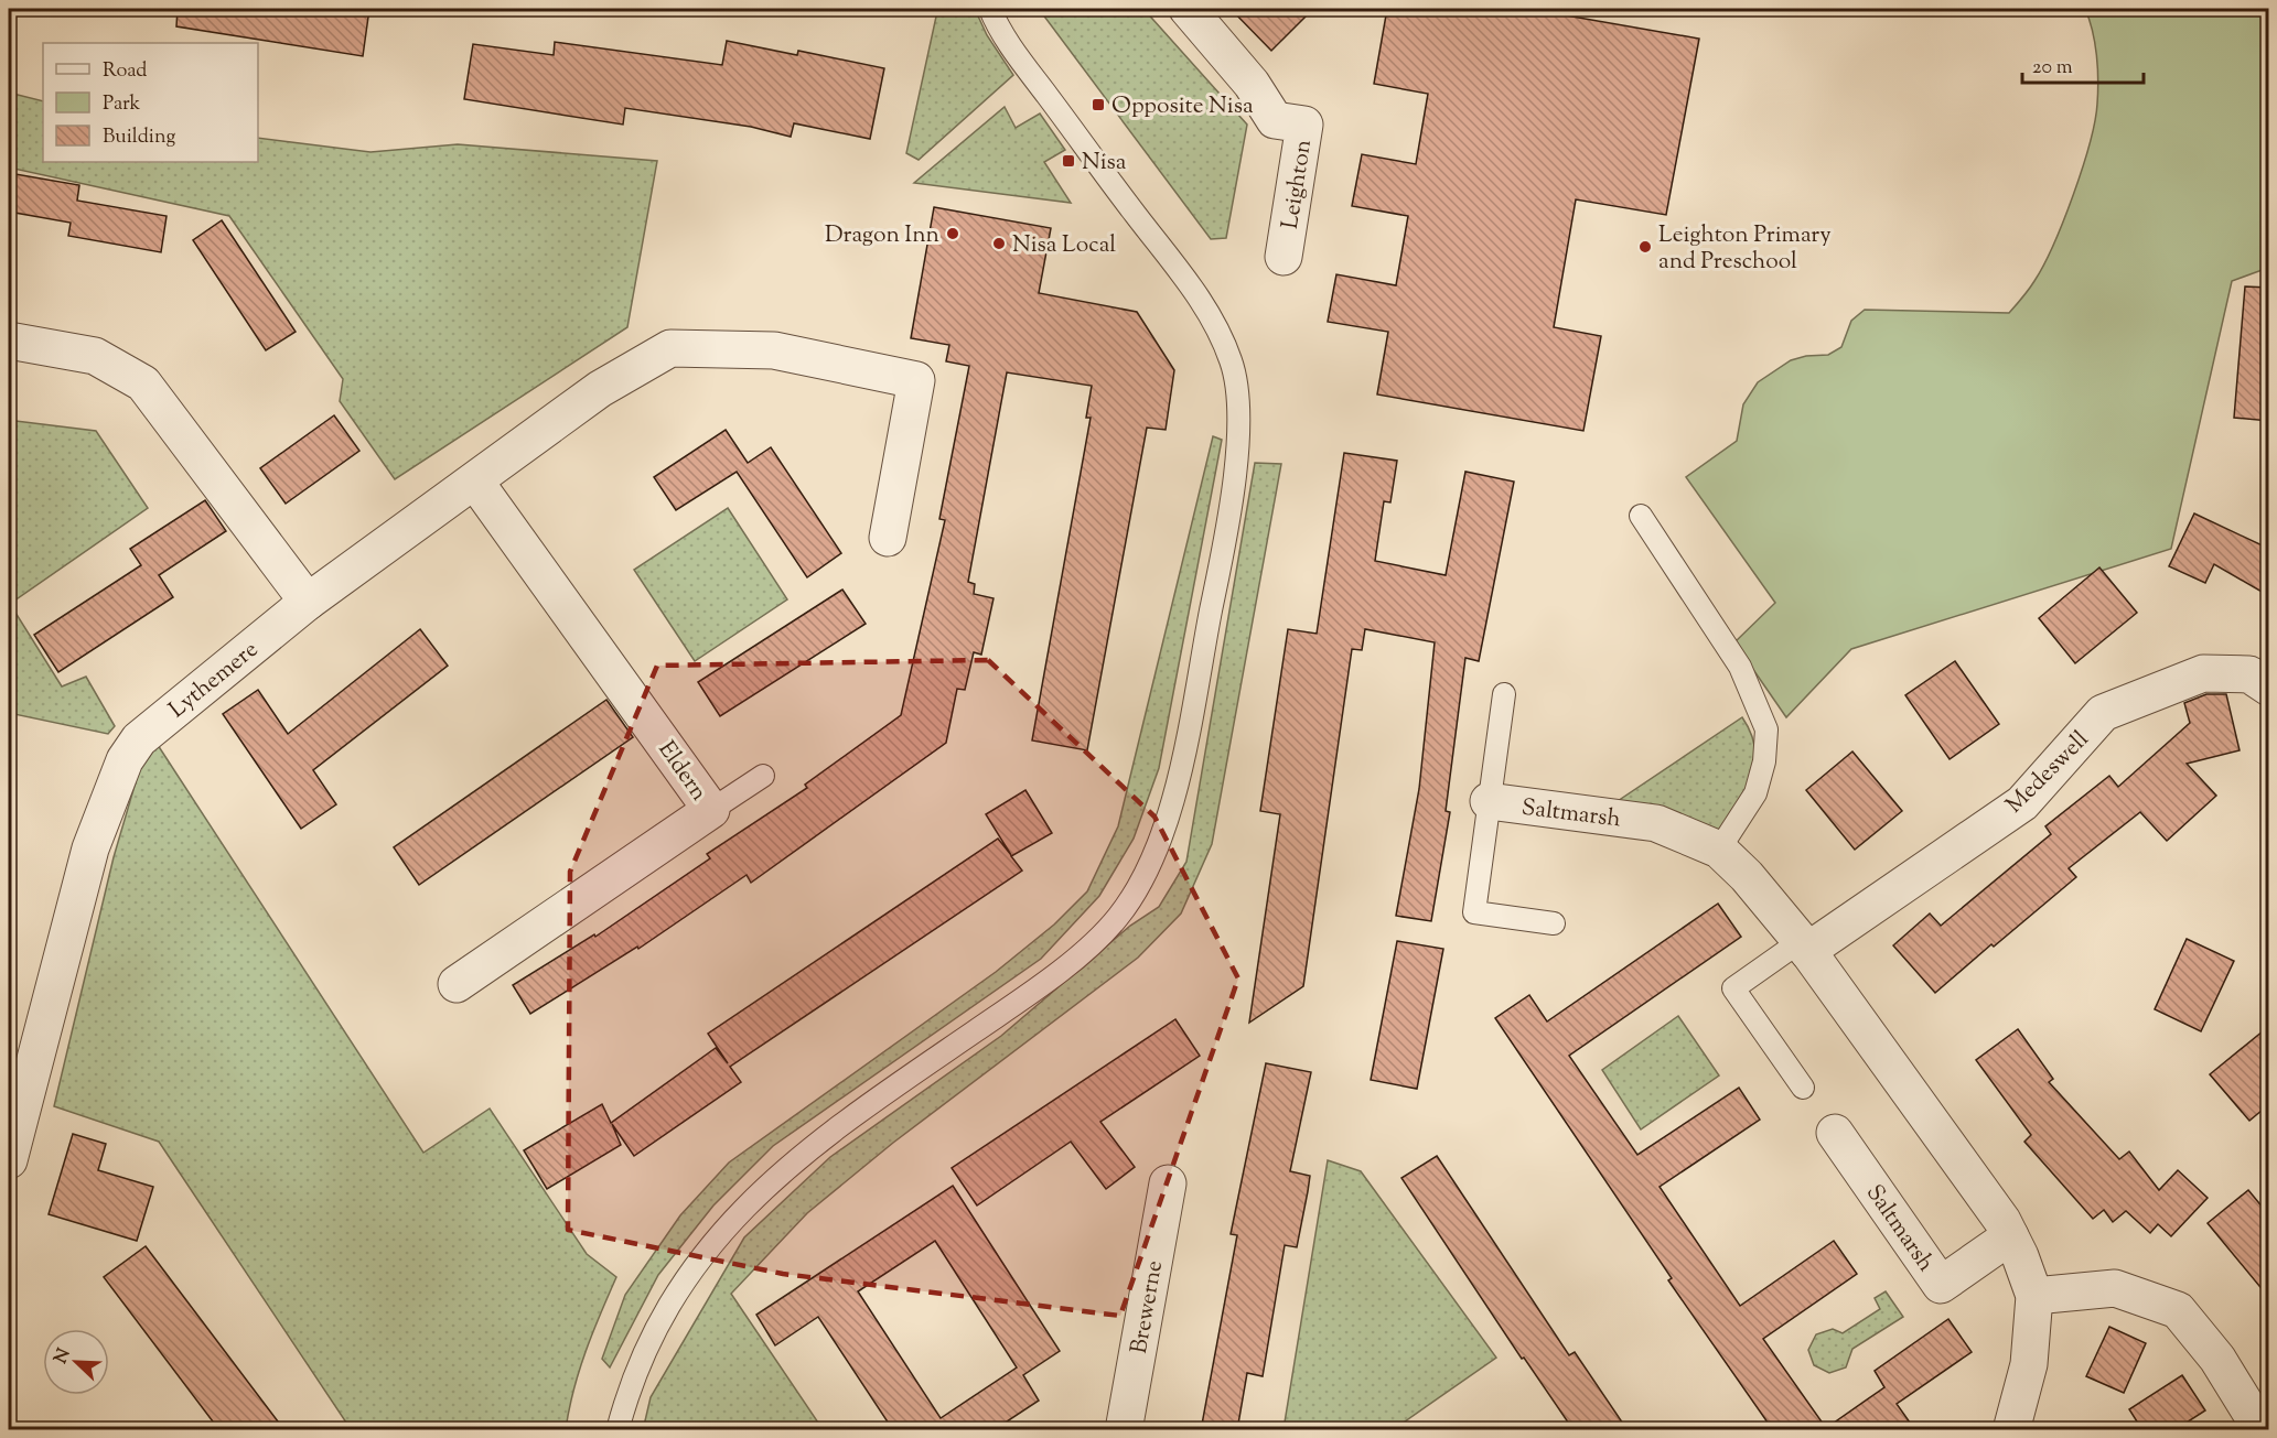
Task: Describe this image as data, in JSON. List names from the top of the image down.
{
  "streets": {
    "street": [
      "Leighton",
      "Lythemere",
      "Eldern",
      "Medeswell",
      "Saltmarsh",
      "Brewerne"
    ]
  },
  "places": {
    "transit": ["Opposite Nisa", "Nisa"],
    "other": ["Dragon Inn", "Nisa Local", "Leighton Primary and Preschool"]
  },
  "legend": ["Road", "Park", "Building"],
  "scale_bar": "20 m",
  "north": "top left"
}
